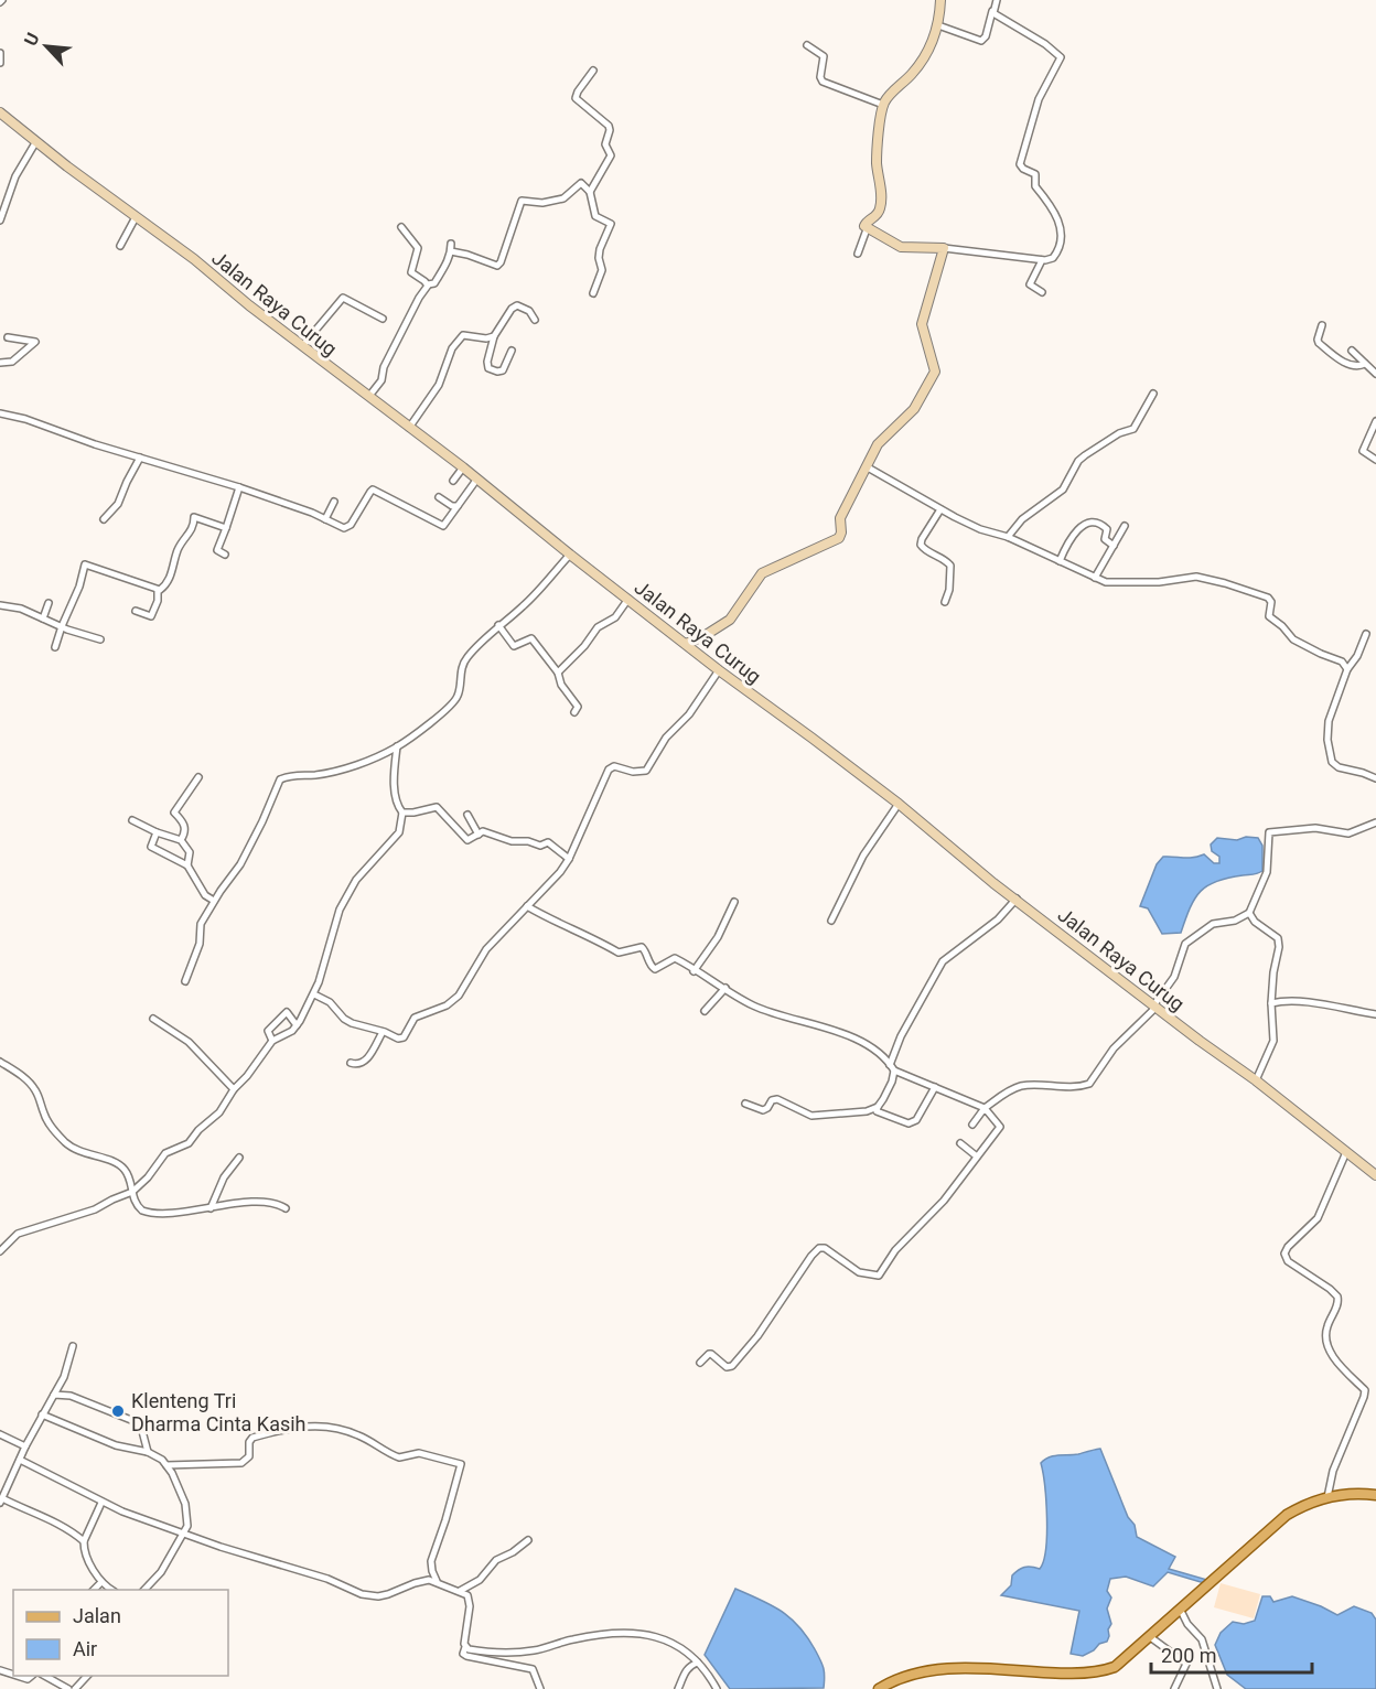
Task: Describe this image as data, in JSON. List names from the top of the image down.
{
  "streets": {
    "street": ["Jalan Raya Curug"]
  },
  "places": ["Klenteng Tri Dharma Cinta Kasih"],
  "legend": ["Jalan", "Air"],
  "scale_bar": "200 m",
  "north": "top left"
}
